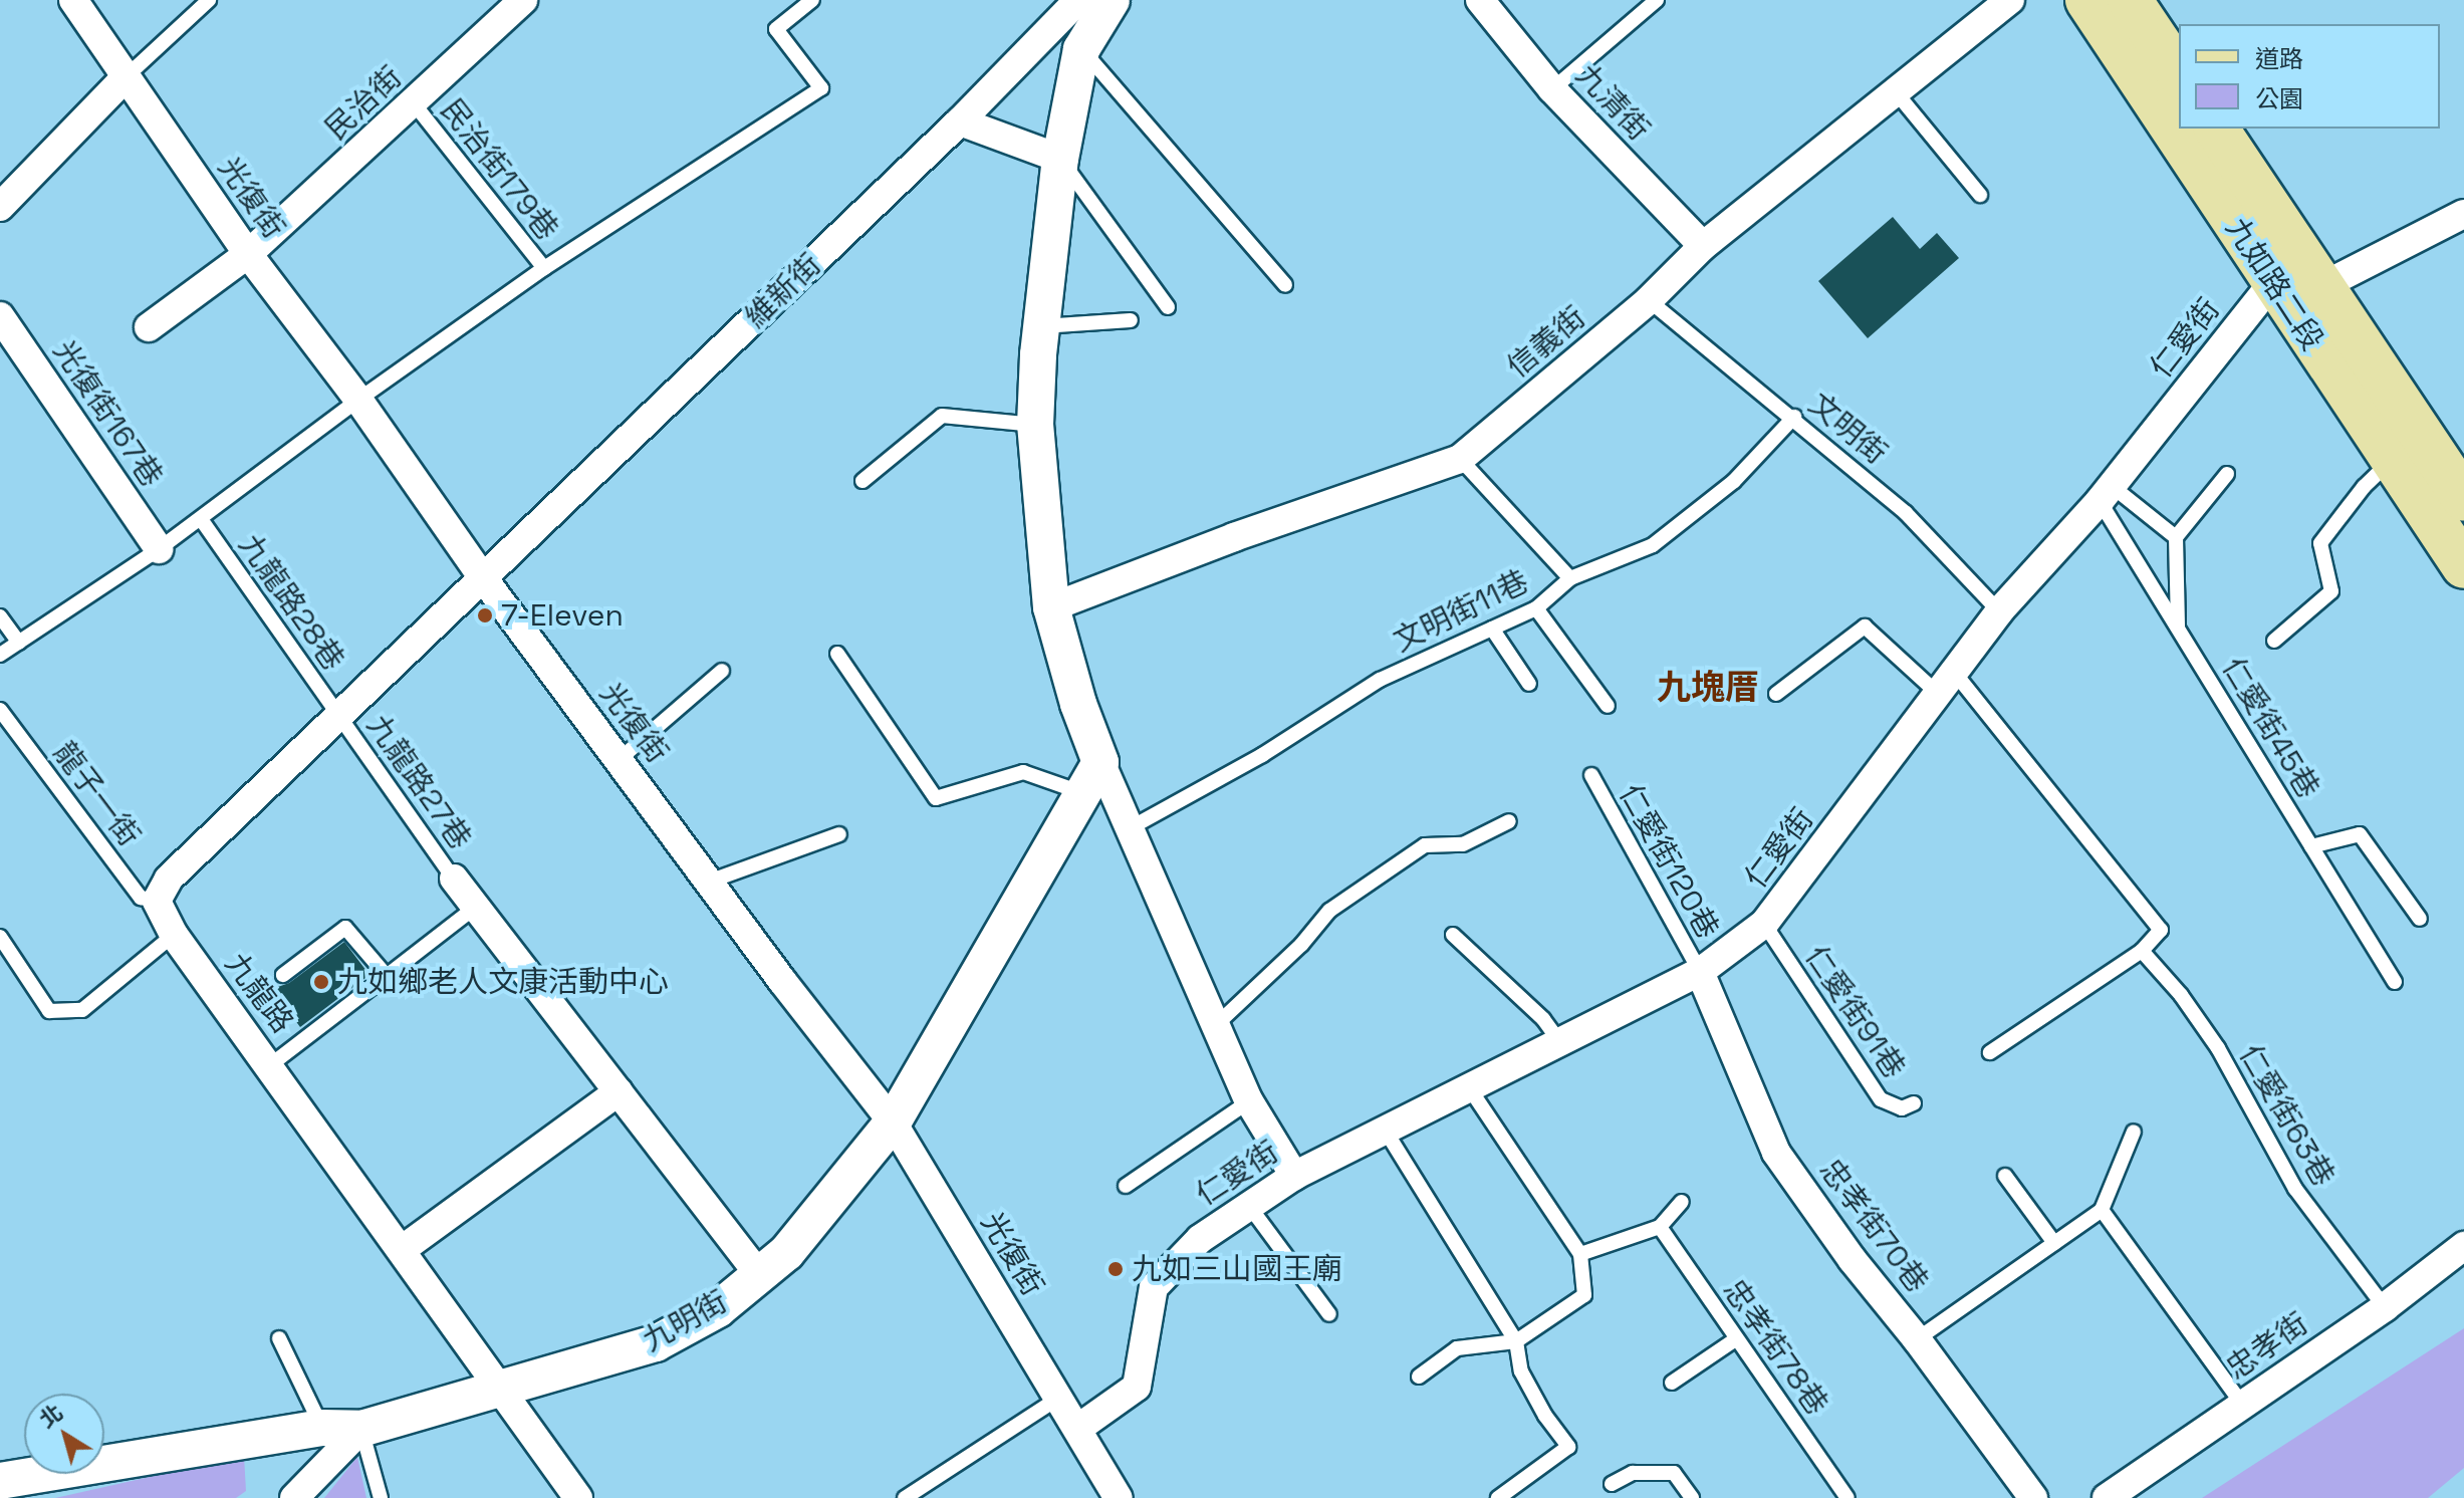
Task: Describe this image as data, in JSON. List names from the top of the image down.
{
  "streets": {
    "main road": ["九如路二段"],
    "street": [
      "九清街",
      "民治街",
      "光復街",
      "維新街",
      "仁愛街",
      "信義街",
      "光復街167巷",
      "九龍路",
      "忠孝街70巷",
      "九明街",
      "忠孝街"
    ],
    "lane": [
      "民治街179巷",
      "文明街",
      "九龍路28巷",
      "文明街11巷",
      "仁愛街45巷",
      "九龍路27巷",
      "龍子一街",
      "仁愛街120巷",
      "仁愛街91巷",
      "仁愛街63巷",
      "忠孝街78巷"
    ]
  },
  "crossings": [
    ["九清街", "信義街"],
    ["民治街", "民治街179巷"],
    ["民治街", "光復街"],
    ["光復街", "維新街"],
    ["光復街", "仁愛街"],
    ["光復街", "九明街"],
    ["九如路二段", "仁愛街"],
    ["仁愛街", "文明街"],
    ["仁愛街", "仁愛街45巷"],
    ["仁愛街", "仁愛街120巷"],
    ["仁愛街", "仁愛街91巷"],
    ["仁愛街", "忠孝街70巷"],
    ["信義街", "文明街"],
    ["文明街", "文明街11巷"],
    ["九龍路28巷", "九龍路27巷"],
    ["龍子一街", "九龍路"],
    ["仁愛街120巷", "忠孝街70巷"],
    ["九龍路", "九明街"],
    ["仁愛街63巷", "忠孝街"]
  ],
  "districts": ["九塊厝"],
  "places": ["7-Eleven", "九如鄉老人文康活動中心", "九如三山國王廟"],
  "legend": ["道路", "公園"],
  "north": "top left"
}
